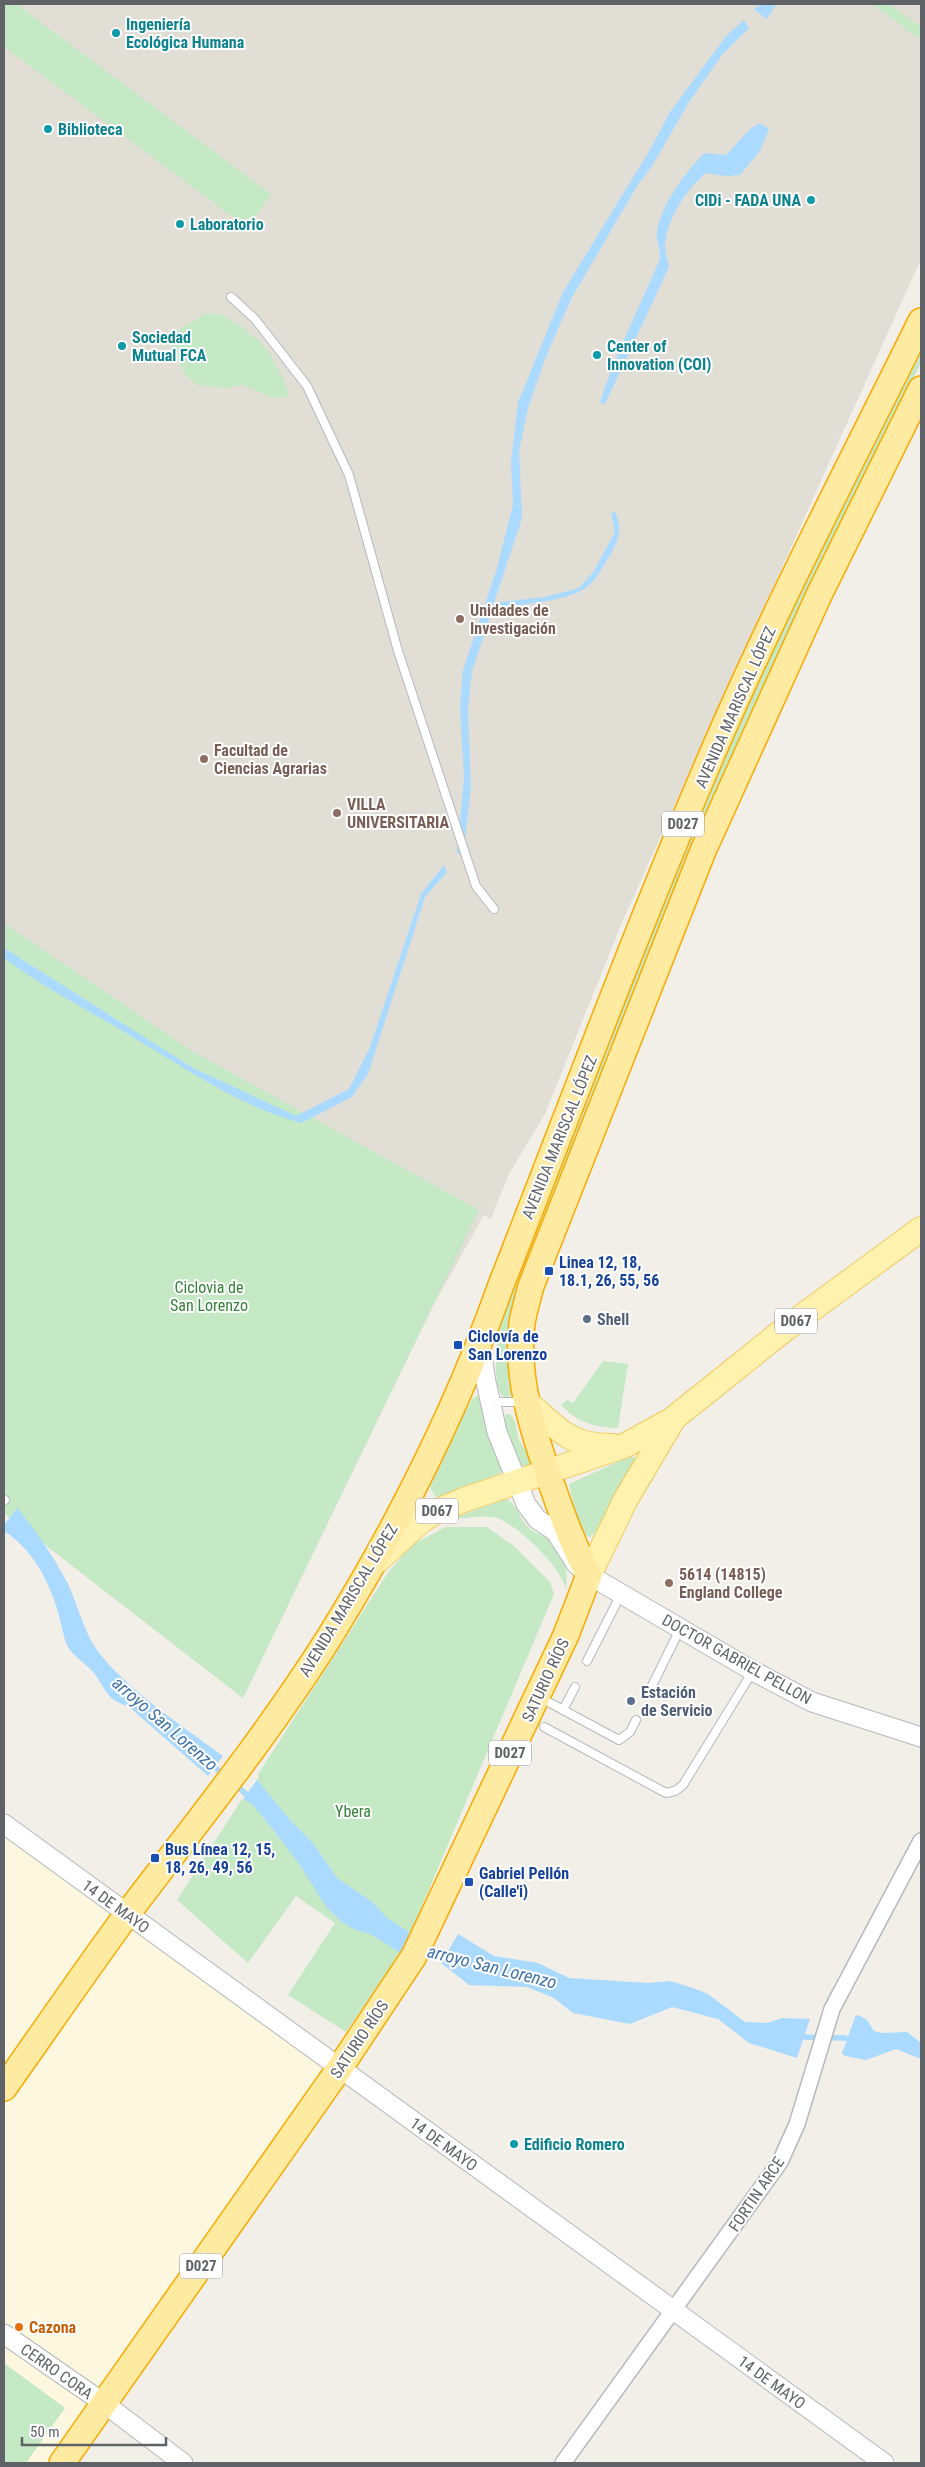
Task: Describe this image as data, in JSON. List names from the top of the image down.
{
  "streets": {
    "highway": ["AVENIDA MARISCAL LÓPEZ", "D027", "SATURIO RÍOS"],
    "main road": ["D067"],
    "street": [
      "DOCTOR GABRIEL PELLON",
      "14 DE MAYO",
      "FORTIN ARCE",
      "CERRO CORA"
    ]
  },
  "crossings": [
    ["AVENIDA MARISCAL LÓPEZ", "D027"],
    ["AVENIDA MARISCAL LÓPEZ", "D067"],
    ["AVENIDA MARISCAL LÓPEZ", "DOCTOR GABRIEL PELLON"],
    ["AVENIDA MARISCAL LÓPEZ", "14 DE MAYO"],
    ["D027", "D067"],
    ["D027", "DOCTOR GABRIEL PELLON"],
    ["D027", "SATURIO RÍOS"],
    ["D027", "14 DE MAYO"],
    ["D067", "DOCTOR GABRIEL PELLON"],
    ["D067", "SATURIO RÍOS"],
    ["DOCTOR GABRIEL PELLON", "SATURIO RÍOS"],
    ["SATURIO RÍOS", "14 DE MAYO"],
    ["SATURIO RÍOS", "CERRO CORA"],
    ["14 DE MAYO", "FORTIN ARCE"]
  ],
  "water": ["arroyo San Lorenzo"],
  "parks": ["Ciclovia de San Lorenzo", "Ybera"],
  "places": {
    "other": [
      "Ingeniería Ecológica Humana",
      "Biblioteca",
      "CIDi - FADA UNA",
      "Laboratorio",
      "Sociedad Mutual FCA",
      "Center of Innovation (COI)",
      "Unidades de Investigación",
      "Facultad de Ciencias Agrarias",
      "VILLA UNIVERSITARIA",
      "Shell",
      "5614 (14815) England College",
      "Estación de Servicio",
      "Edificio Romero",
      "Cazona"
    ],
    "transit": [
      "Linea 12, 18, 18.1, 26, 55, 56",
      "Ciclovía de San Lorenzo",
      "Bus Línea 12, 15, 18, 26, 49, 56",
      "Gabriel Pellón (Calle'i)"
    ]
  },
  "scale_bar": "50 m"
}
